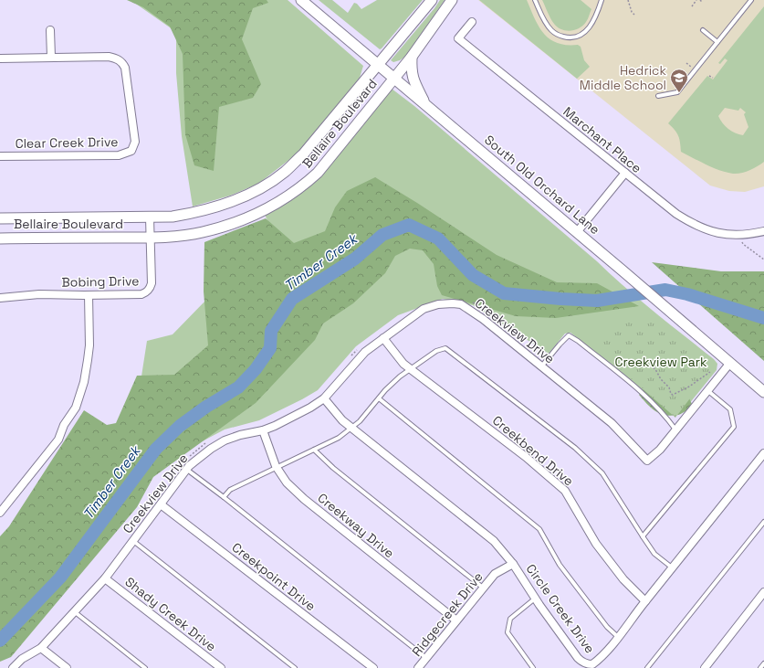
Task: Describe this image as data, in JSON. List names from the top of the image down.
{
  "streets": {
    "main road": ["Bellaire Boulevard", "South Old Orchard Lane"],
    "street": [
      "Marchant Place",
      "Clear Creek Drive",
      "Bobing Drive",
      "Creekview Drive",
      "Creekbend Drive",
      "Creekway Drive",
      "Creekpoint Drive",
      "Circle Creek Drive",
      "Shady Creek Drive",
      "Ridgecreek Drive"
    ]
  },
  "crossings": [
    ["Bellaire Boulevard", "South Old Orchard Lane"],
    ["Bellaire Boulevard", "Bobing Drive"],
    ["South Old Orchard Lane", "Creekview Drive"],
    ["Creekview Drive", "Creekbend Drive"],
    ["Creekview Drive", "Creekway Drive"],
    ["Creekview Drive", "Creekpoint Drive"],
    ["Creekview Drive", "Circle Creek Drive"],
    ["Creekview Drive", "Shady Creek Drive"],
    ["Creekbend Drive", "Circle Creek Drive"],
    ["Creekway Drive", "Ridgecreek Drive"],
    ["Circle Creek Drive", "Ridgecreek Drive"]
  ],
  "water": ["Timber Creek"],
  "parks": ["Creekview Park"],
  "places": {
    "school or university": ["Hedrick Middle School"]
  }
}
